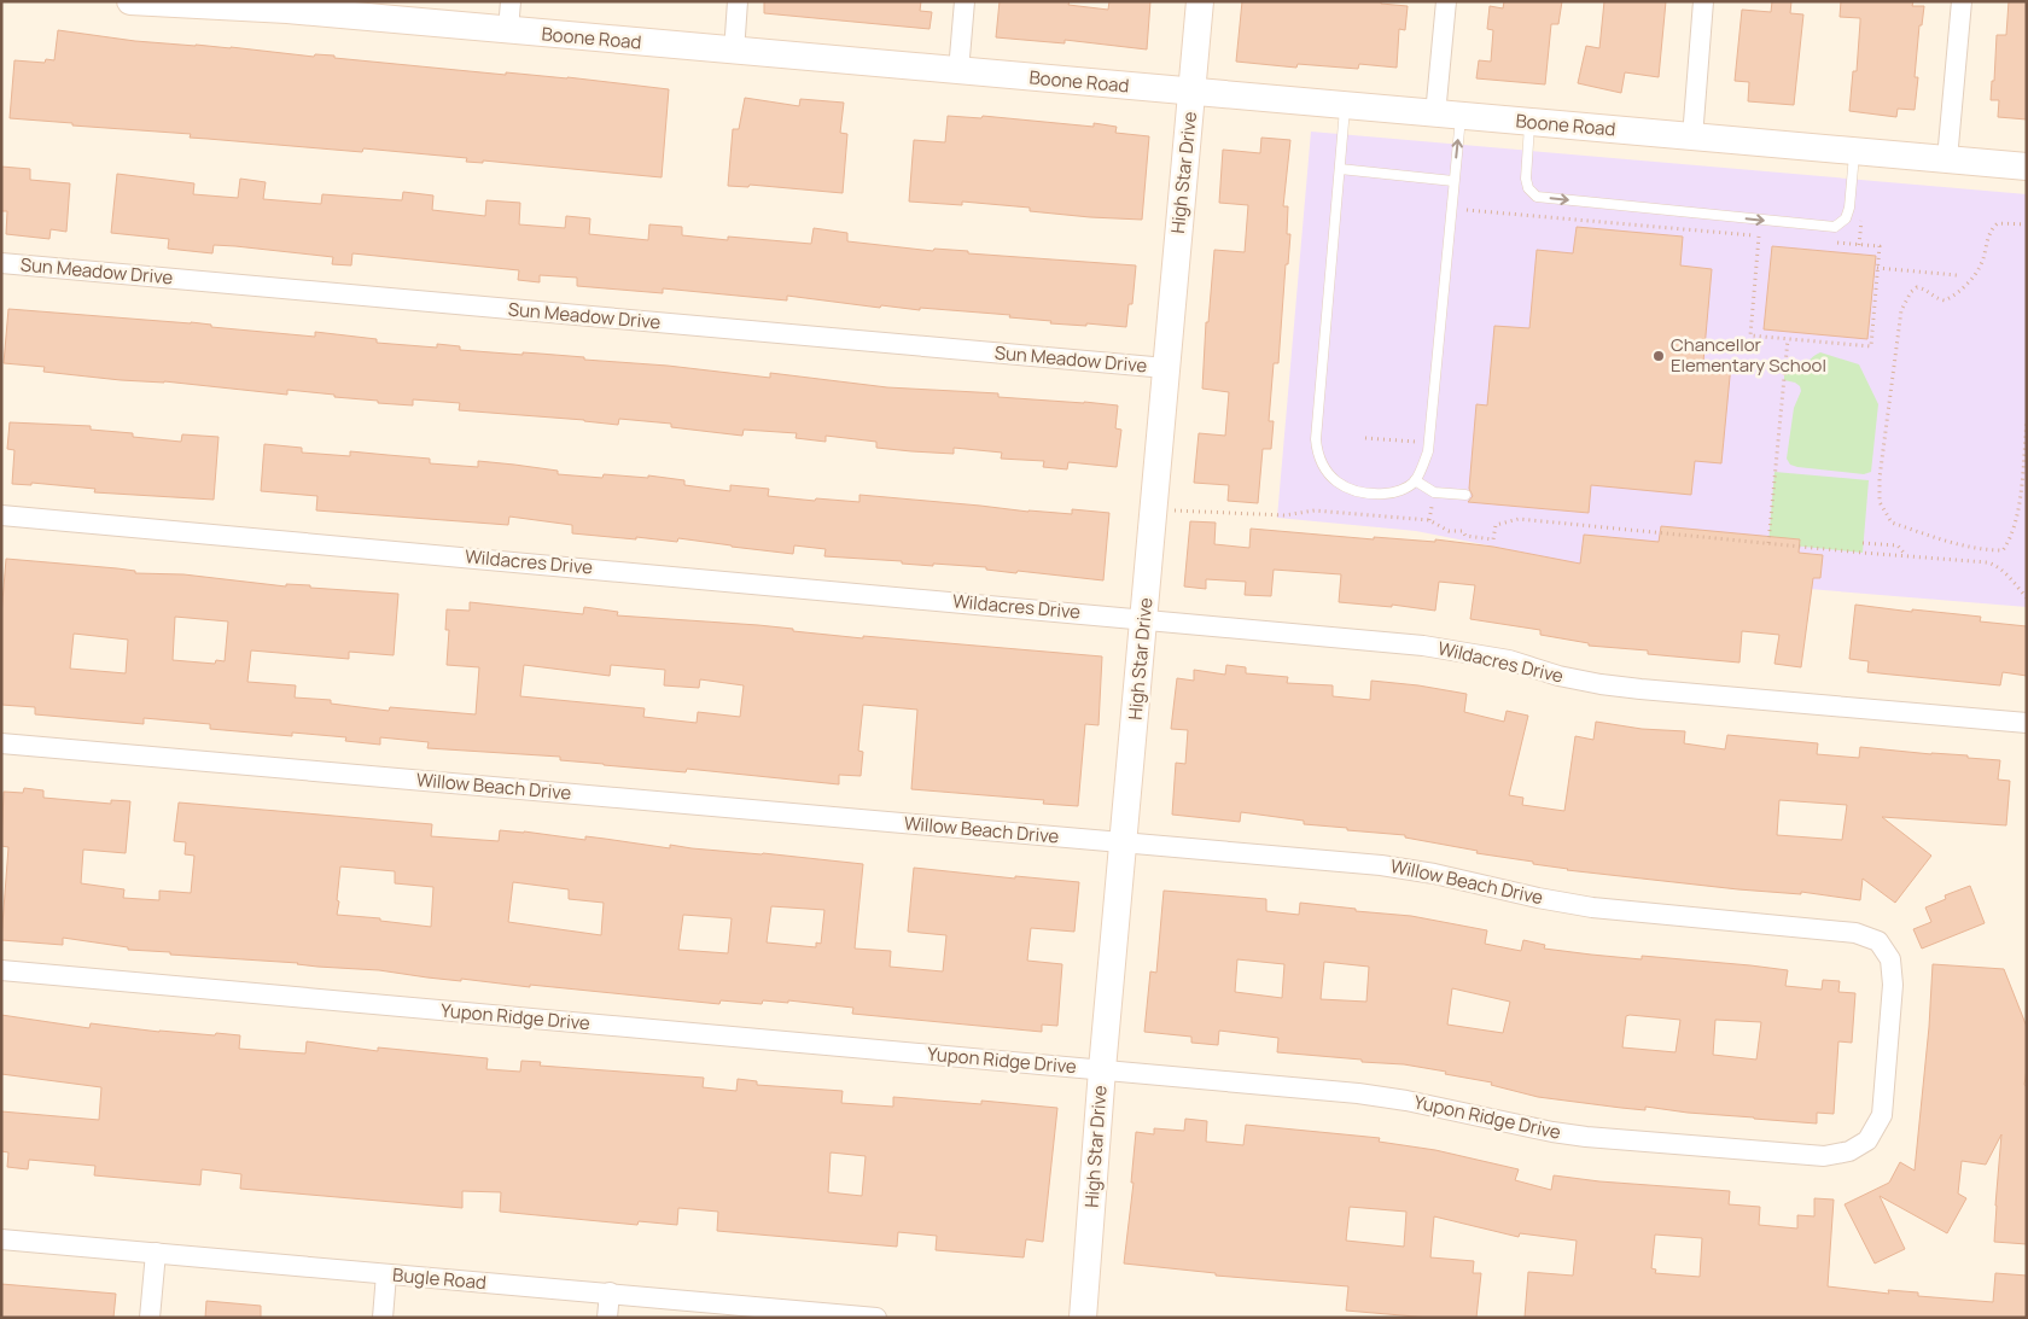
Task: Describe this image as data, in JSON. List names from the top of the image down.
{
  "streets": {
    "street": [
      "Boone Road",
      "High Star Drive",
      "Sun Meadow Drive",
      "Wildacres Drive",
      "Willow Beach Drive",
      "Yupon Ridge Drive",
      "Bugle Road"
    ]
  },
  "crossings": [
    ["Boone Road", "High Star Drive"],
    ["High Star Drive", "Sun Meadow Drive"],
    ["High Star Drive", "Wildacres Drive"],
    ["High Star Drive", "Willow Beach Drive"],
    ["High Star Drive", "Yupon Ridge Drive"],
    ["Willow Beach Drive", "Yupon Ridge Drive"]
  ],
  "places": ["Chancellor Elementary School"]
}
